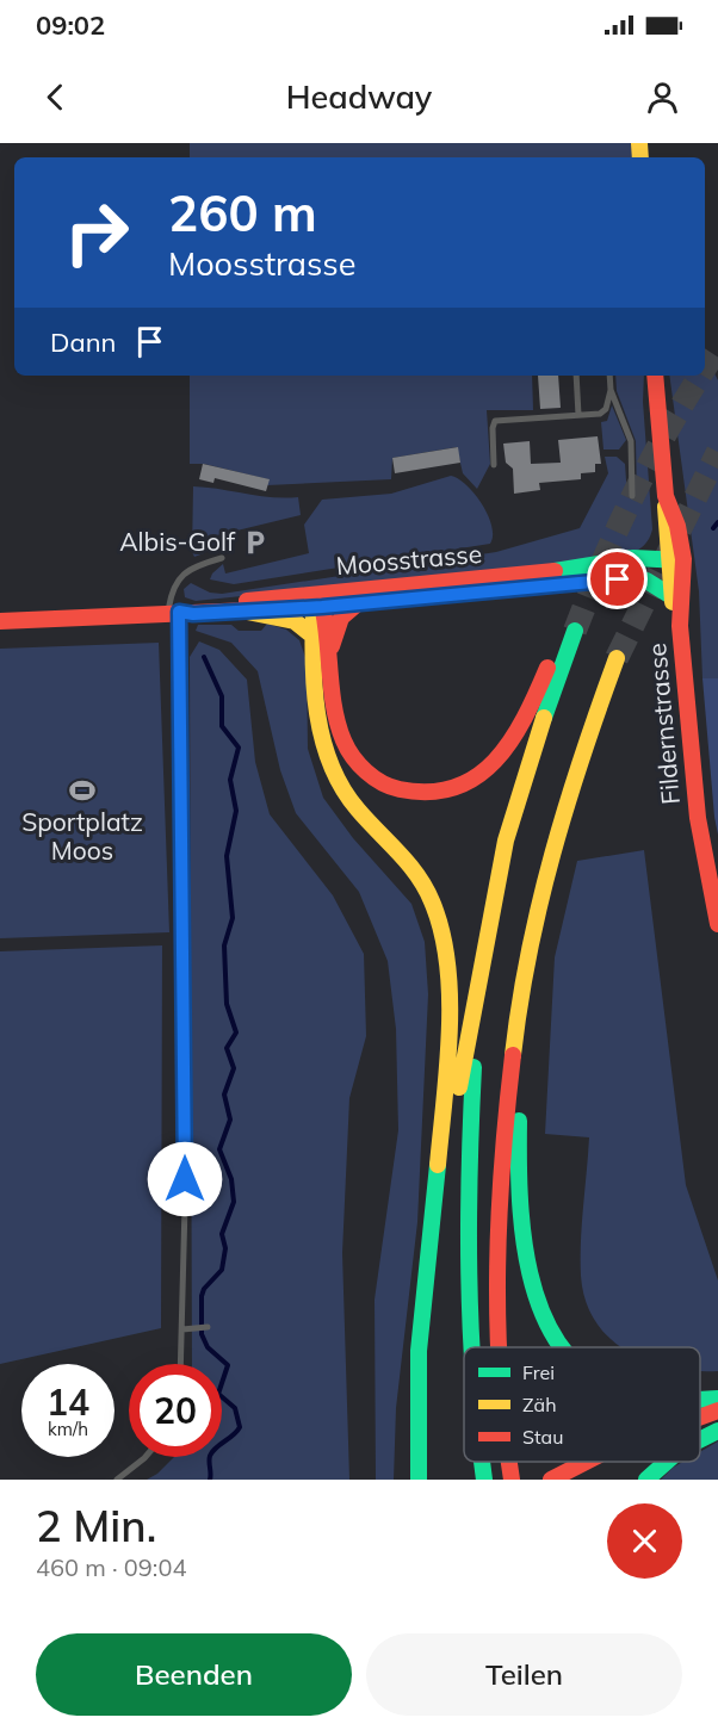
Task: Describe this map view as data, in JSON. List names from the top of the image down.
{
  "streets": {
    "main road": ["Moosstrasse", "Fildernstrasse"]
  },
  "crossings": [
    ["Moosstrasse", "Fildernstrasse"]
  ],
  "places": {
    "parking": ["Albis-Golf"],
    "sports": ["Sportplatz Moos"]
  },
  "legend": ["Frei", "Zäh", "Stau"],
  "page": {
    "status": "09:02",
    "header": "Headway",
    "turn": ["260 m", "Moosstrasse"],
    "then": "Dann",
    "speed": "14 km/h",
    "limit": "20",
    "heading": ["2 Min.", "460 m · 09:04"],
    "buttons": ["Beenden", "Teilen"]
  }
}
